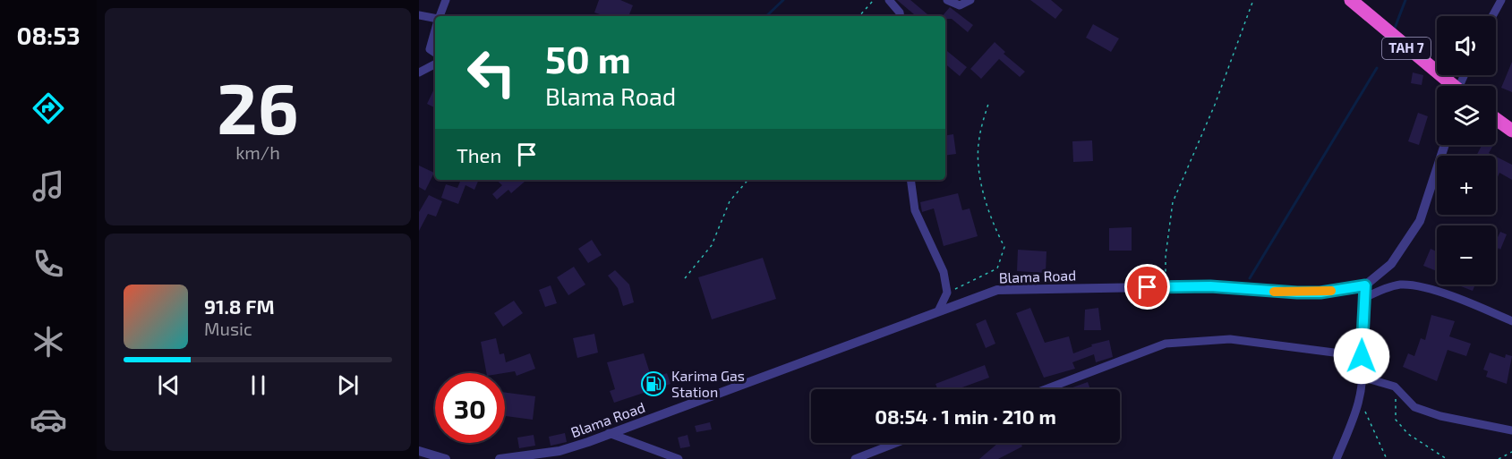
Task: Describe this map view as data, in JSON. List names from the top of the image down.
{
  "streets": {
    "highway": ["TAH 7"],
    "street": ["Blama Road"]
  },
  "places": {
    "fuel station": ["Karima Gas Station"]
  },
  "page": {
    "tabs": "08:53",
    "tile": ["26", "km/h"],
    "map_buttons": ["+", "−"],
    "turn": ["50 m", "Blama Road"],
    "then": "Then",
    "song": ["91.8 FM", "Music"],
    "limit": "30",
    "trip": "08:54 · 1 min · 210 m"
  }
}
